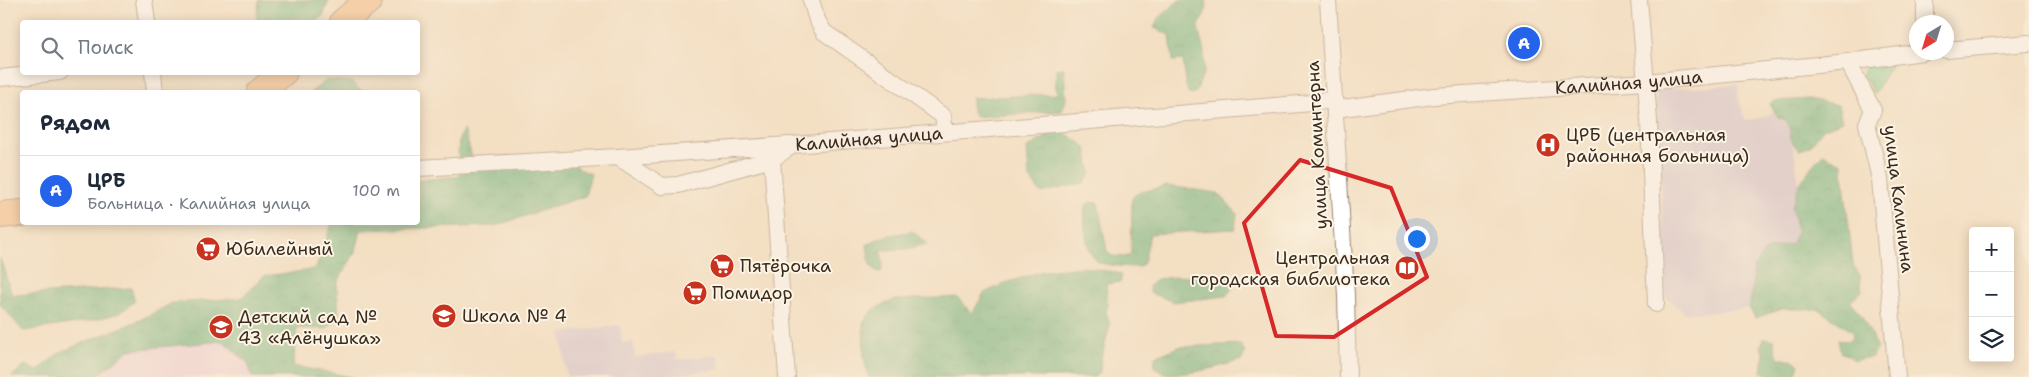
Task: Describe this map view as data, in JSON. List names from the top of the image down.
{
  "streets": {
    "street": ["Калийная улица", "улица Коминтерна", "улица Калинина"]
  },
  "crossings": [
    ["Калийная улица", "улица Коминтерна"],
    ["Калийная улица", "улица Калинина"]
  ],
  "places": {
    "hospital": ["ЦРБ (центральная районная больница)"],
    "supermarket": ["Юбилейный", "Пятёрочка", "Помидор"],
    "library": ["Центральная городская библиотека"],
    "school or university": ["Школа № 4", "Детский сад № 43 «Алёнушка»"]
  },
  "north": "bottom left",
  "page": {
    "search": "Поиск",
    "pins": "A",
    "heading": "Рядом",
    "list": [
      {
        "mark": "A",
        "name": "ЦРБ",
        "note": "Больница · Калийная улица",
        "value": "100 m"
      }
    ],
    "map_buttons": ["+", "−"]
  }
}
